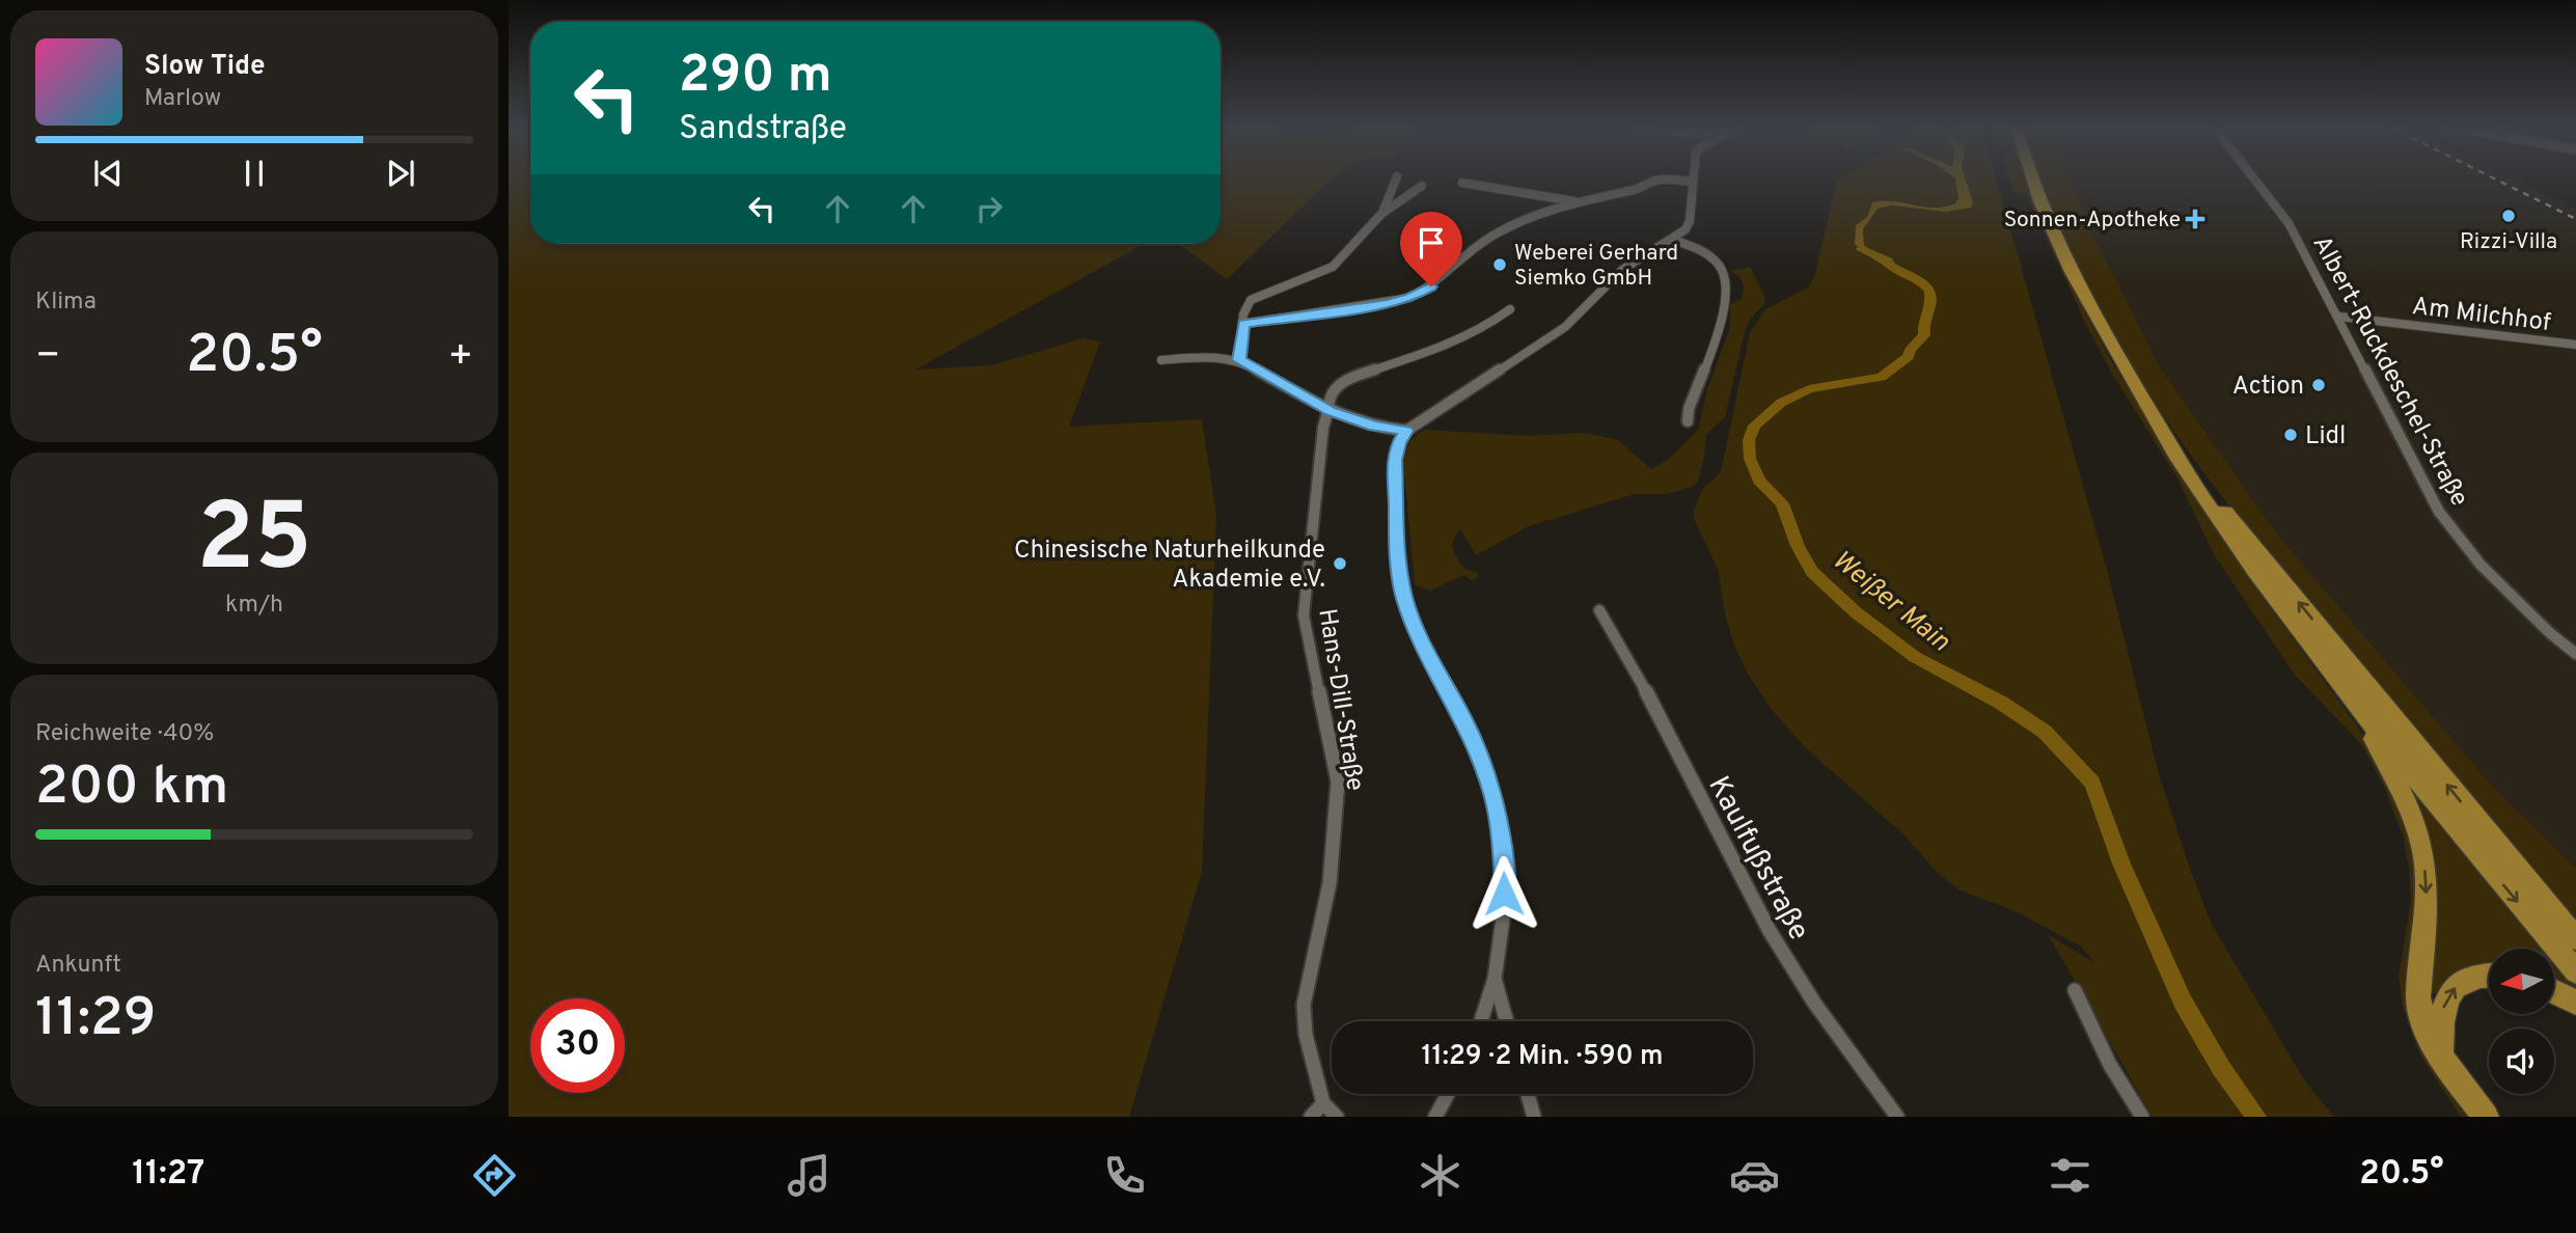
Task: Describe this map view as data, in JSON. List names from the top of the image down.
{
  "streets": {
    "street": [
      "Am Milchhof",
      "Albert-Ruckdeschel-Straße",
      "Hans-Dill-Straße",
      "Kaulfußstraße"
    ]
  },
  "crossings": [
    ["Am Milchhof", "Albert-Ruckdeschel-Straße"]
  ],
  "water": ["Weißer Main"],
  "places": {
    "other": [
      "Rizzi-Villa",
      "Weberei Gerhard Siemko GmbH",
      "Action",
      "Lidl",
      "Chinesische Naturheilkunde Akademie e.V."
    ],
    "health": ["Sonnen-Apotheke"]
  },
  "north": "left",
  "page": {
    "turn": ["290 m", "Sandstraße"],
    "song": ["Slow Tide", "Marlow"],
    "tile": [
      "Klima",
      ["25", "km/h"],
      ["Reichweite · 40%", "200 km"],
      ["Ankunft", "11:29"]
    ],
    "heat": ["−", "20.5°", "+"],
    "limit": "30",
    "trip": "11:29 · 2 Min. · 590 m",
    "tabs": ["11:27", "20.5°"]
  }
}
